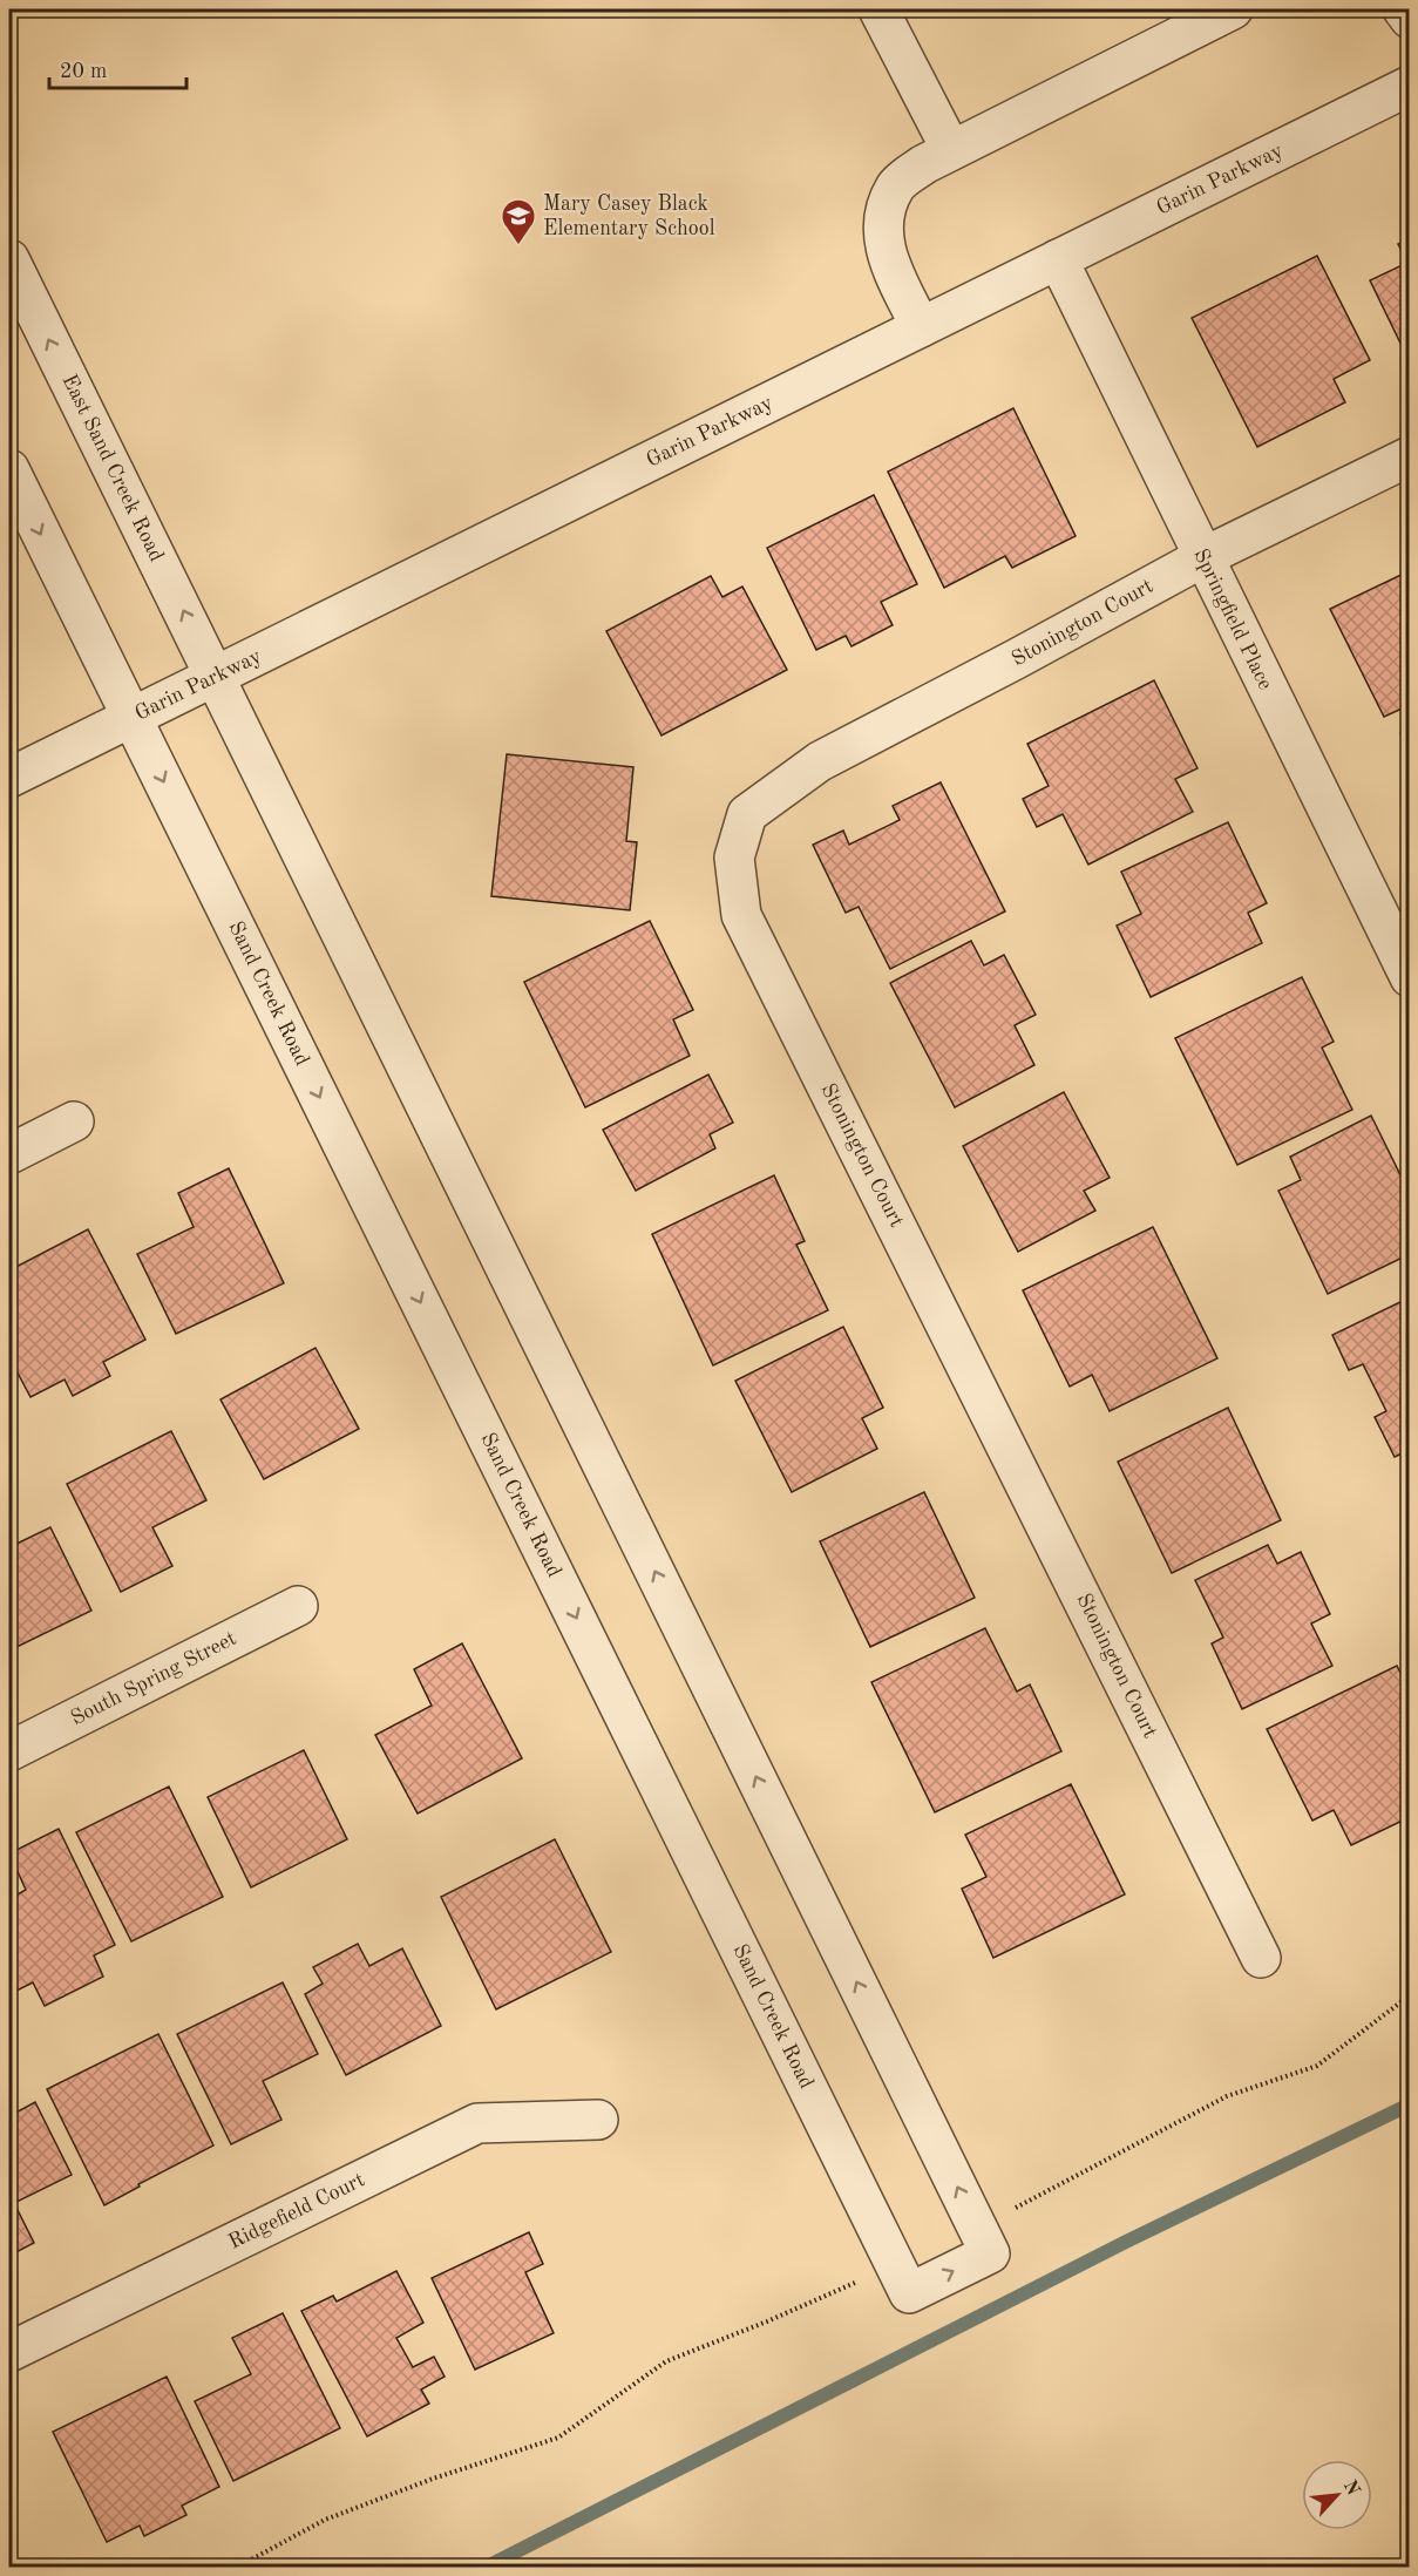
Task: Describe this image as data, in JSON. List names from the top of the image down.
{
  "streets": {
    "street": [
      "Garin Parkway",
      "East Sand Creek Road",
      "Springfield Place",
      "Stonington Court",
      "Sand Creek Road",
      "South Spring Street",
      "Ridgefield Court"
    ]
  },
  "crossings": [
    ["Garin Parkway", "East Sand Creek Road"],
    ["Garin Parkway", "Springfield Place"],
    ["Garin Parkway", "Sand Creek Road"],
    ["Springfield Place", "Stonington Court"]
  ],
  "places": {
    "school or university": ["Mary Casey Black Elementary School"]
  },
  "scale_bar": "20 m",
  "north": "top right"
}
